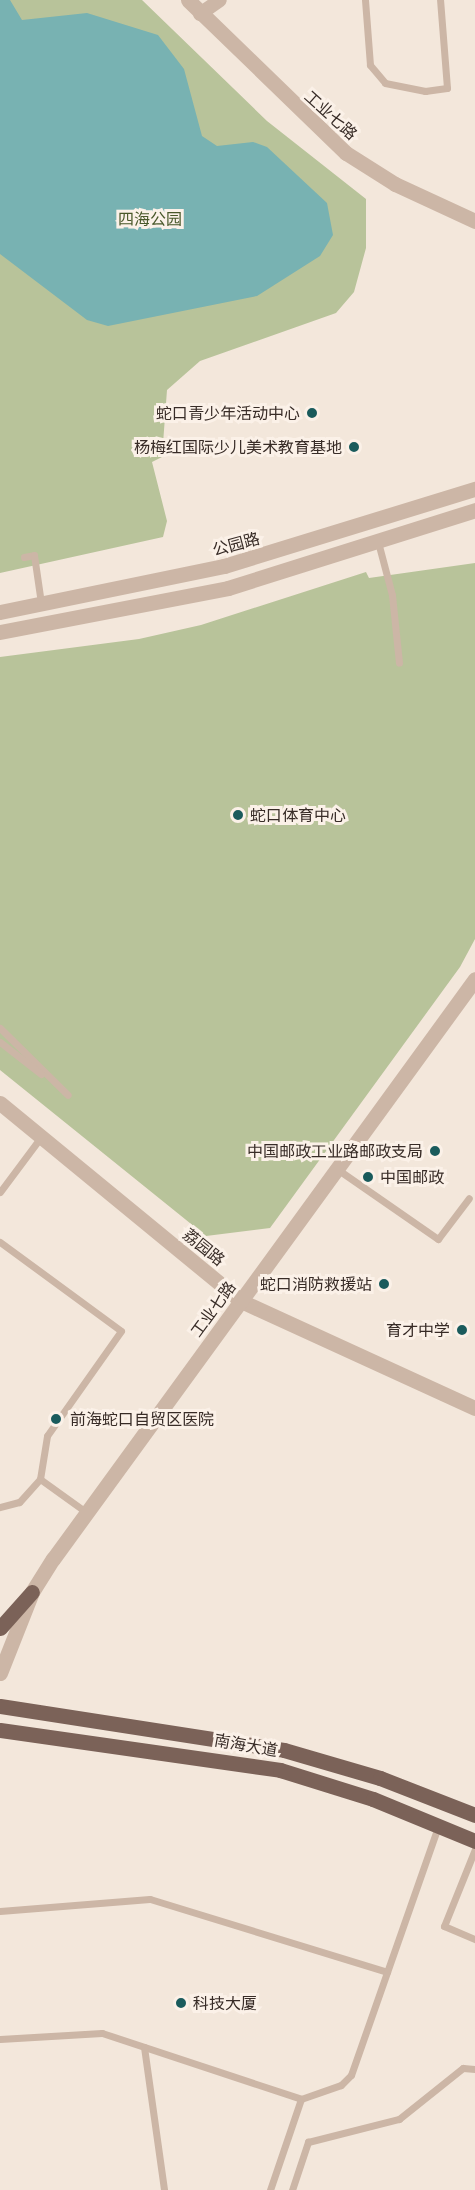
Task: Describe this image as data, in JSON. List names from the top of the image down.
{
  "streets": {
    "main road": ["南海大道"],
    "street": ["工业七路", "公园路", "荔园路"]
  },
  "crossings": [
    ["工业七路", "荔园路"]
  ],
  "parks": ["四海公园"],
  "places": [
    "蛇口青少年活动中心",
    "杨梅红国际少儿美术教育基地",
    "蛇口体育中心",
    "中国邮政工业路邮政支局",
    "中国邮政",
    "蛇口消防救援站",
    "育才中学",
    "前海蛇口自贸区医院",
    "科技大厦"
  ]
}
